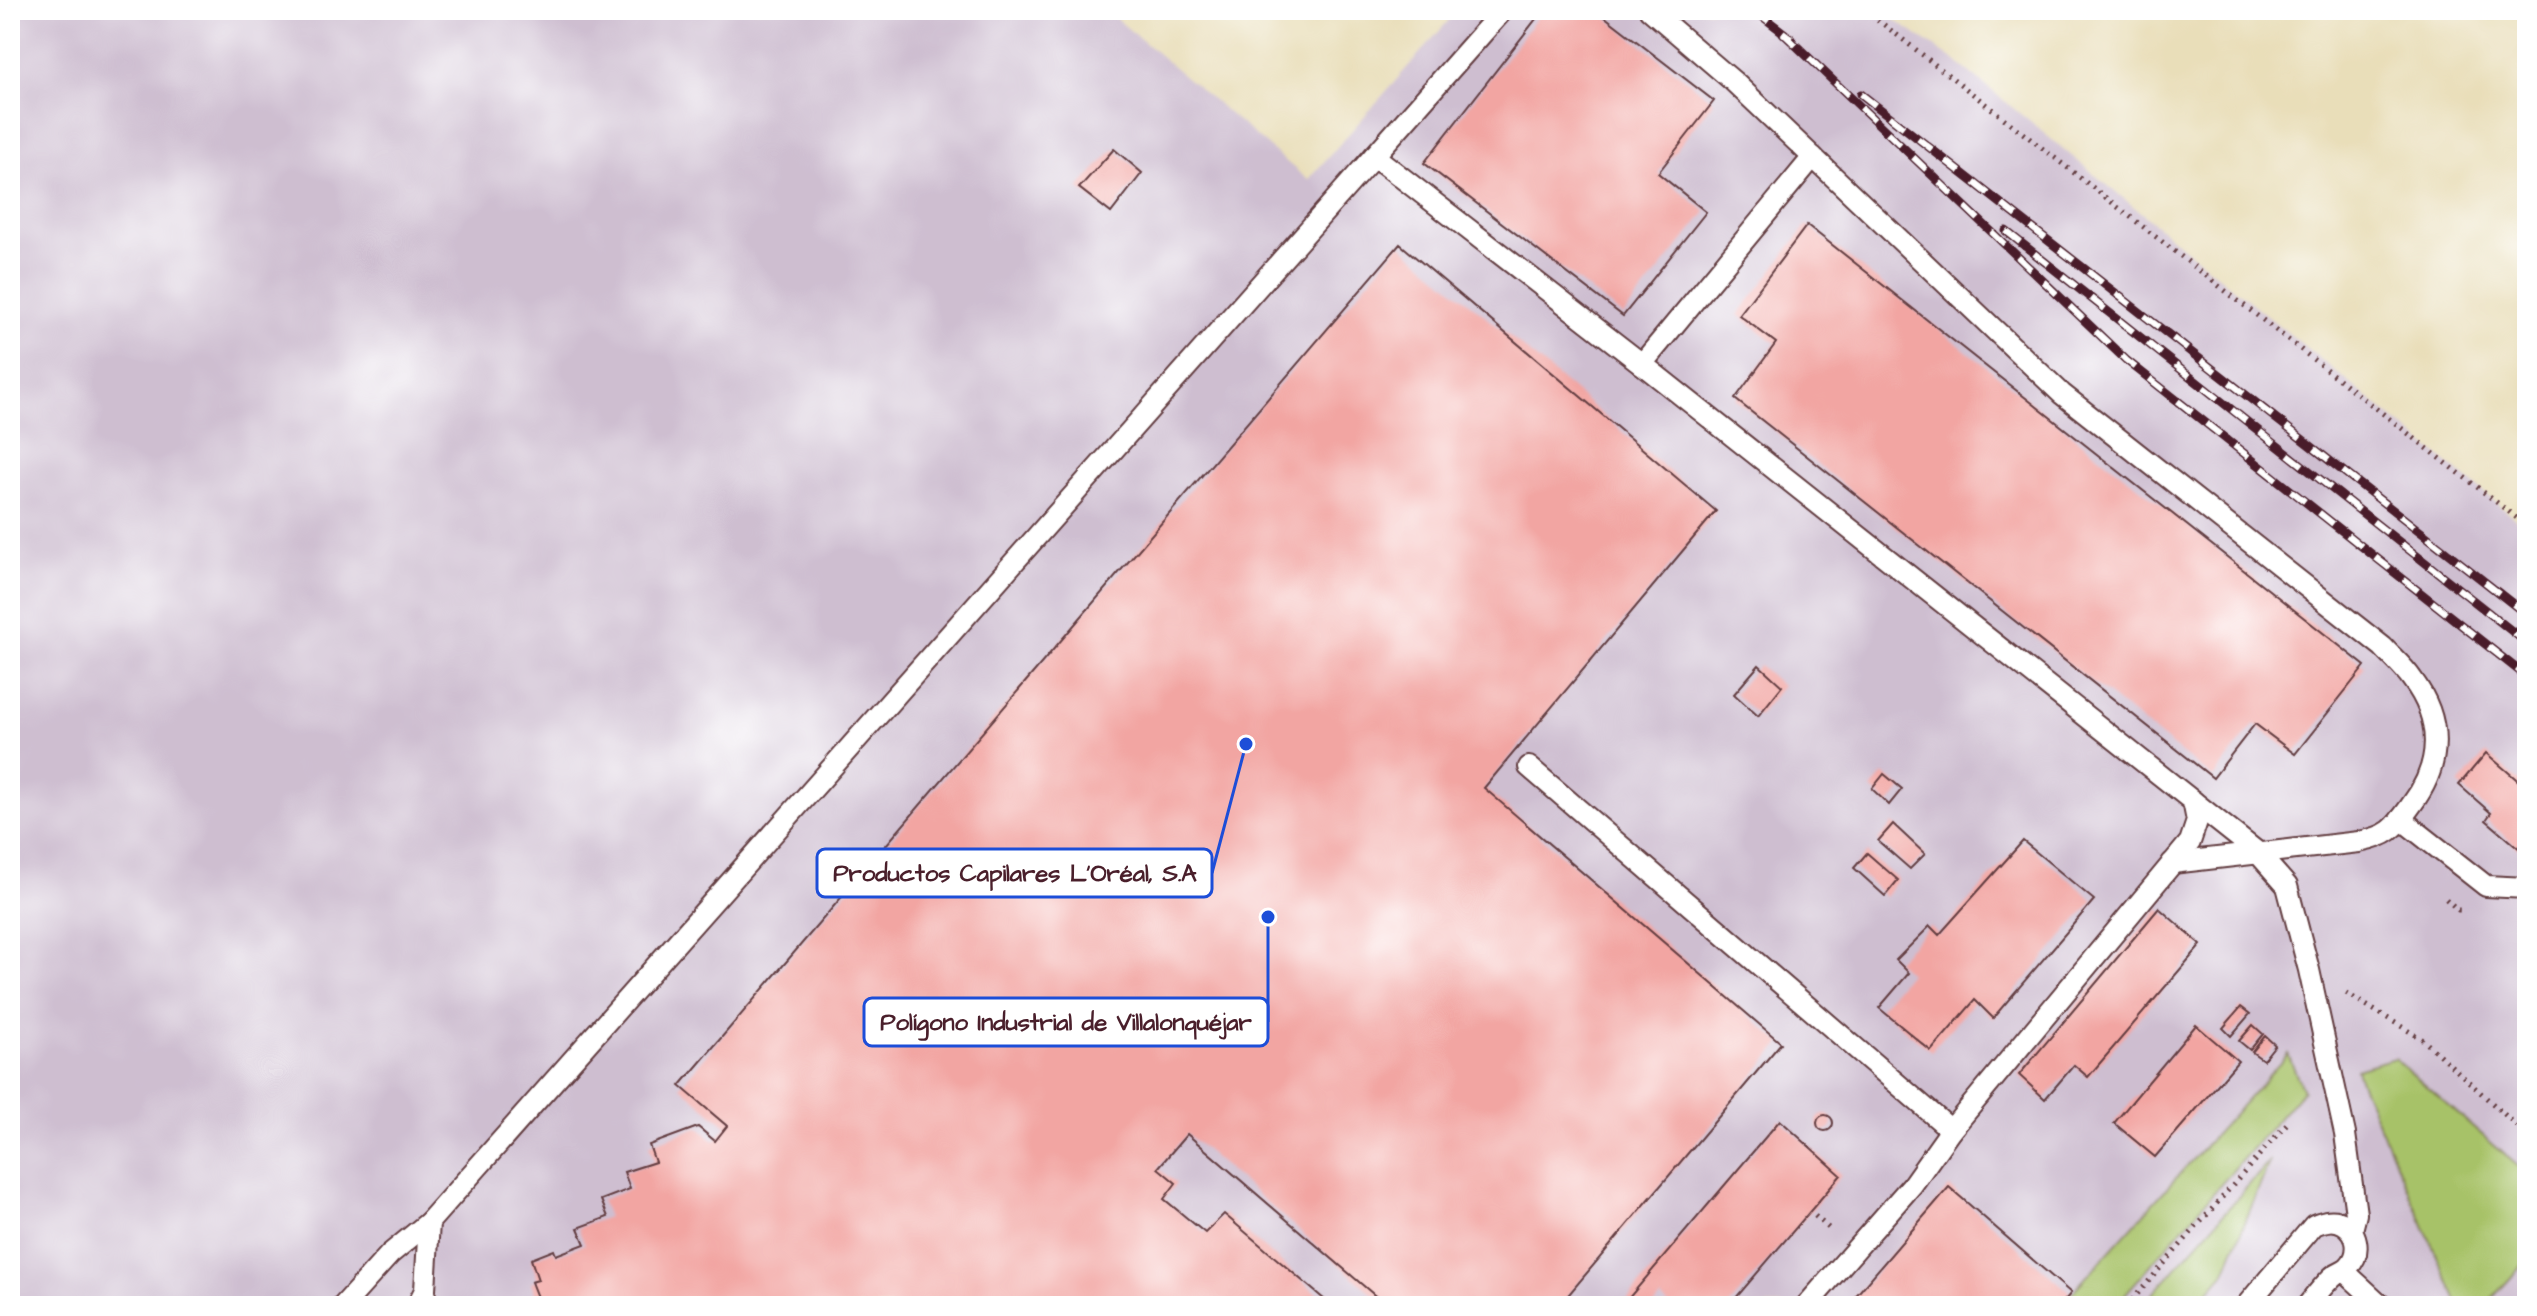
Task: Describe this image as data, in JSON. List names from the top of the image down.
{
  "places": ["Productos Capilares L'Oréal, S.A", "Polígono Industrial de Villalonquéjar"]
}
